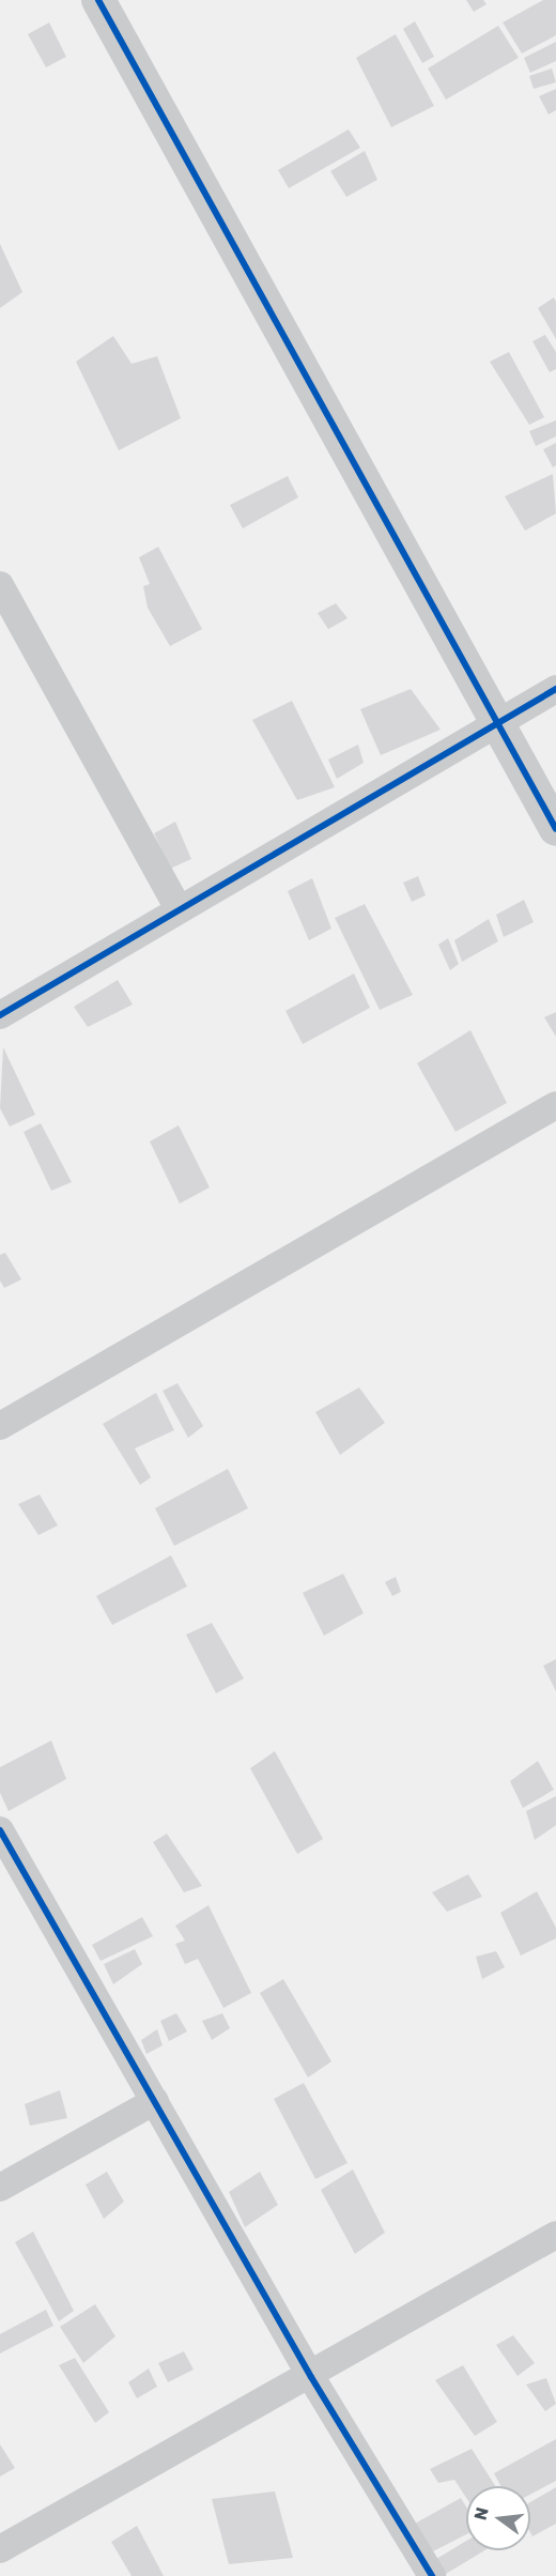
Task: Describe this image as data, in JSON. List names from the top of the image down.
{
  "north": "left"
}
